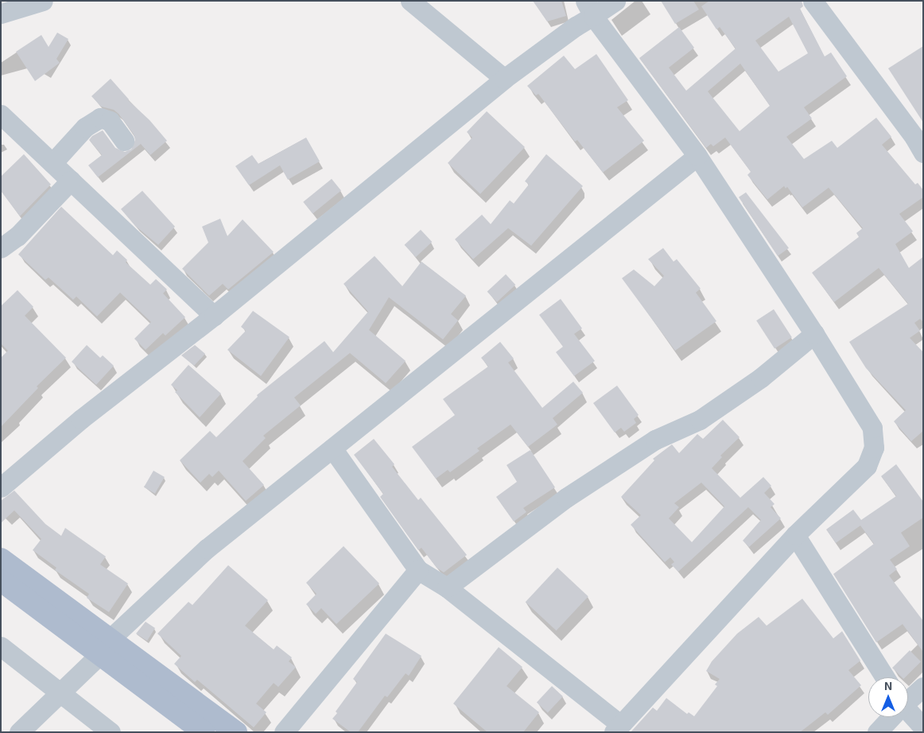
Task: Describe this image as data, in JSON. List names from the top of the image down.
{
  "north": "top"
}
